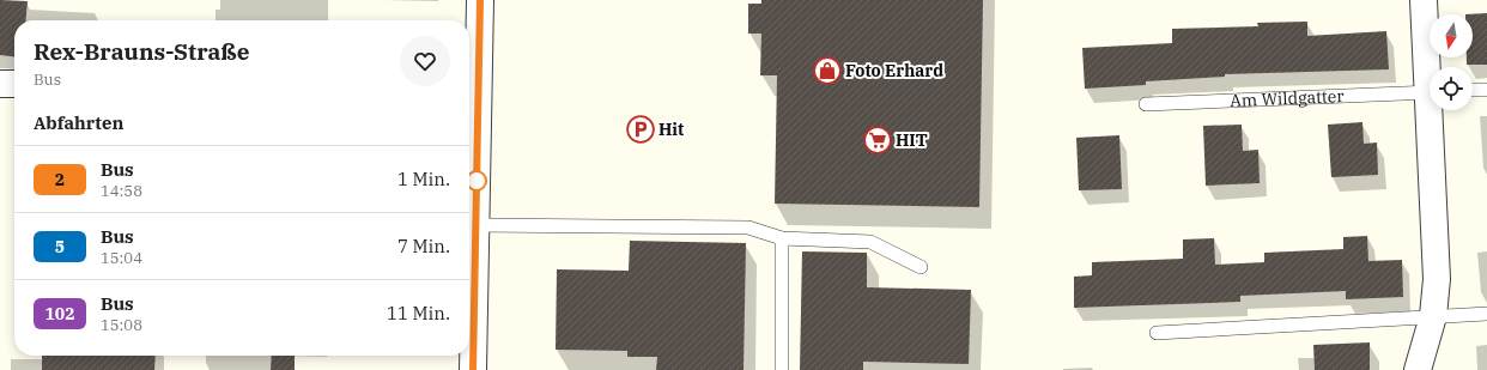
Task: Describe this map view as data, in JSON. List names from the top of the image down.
{
  "streets": {
    "lane": ["Am Wildgatter"]
  },
  "places": {
    "shop": ["Foto Erhard"],
    "parking": ["Hit"],
    "supermarket": ["HIT"]
  },
  "lines": ["bus line 2"],
  "north": "bottom",
  "page": {
    "heading": [
      ["Rex-Brauns-Straße", "Bus"],
      "Abfahrten"
    ],
    "list": [
      {
        "mark": "2",
        "name": "Bus",
        "note": "14:58",
        "value": "1 Min."
      },
      {
        "mark": "5",
        "name": "Bus",
        "note": "15:04",
        "value": "7 Min."
      },
      {
        "mark": "102",
        "name": "Bus",
        "note": "15:08",
        "value": "11 Min."
      }
    ]
  }
}
